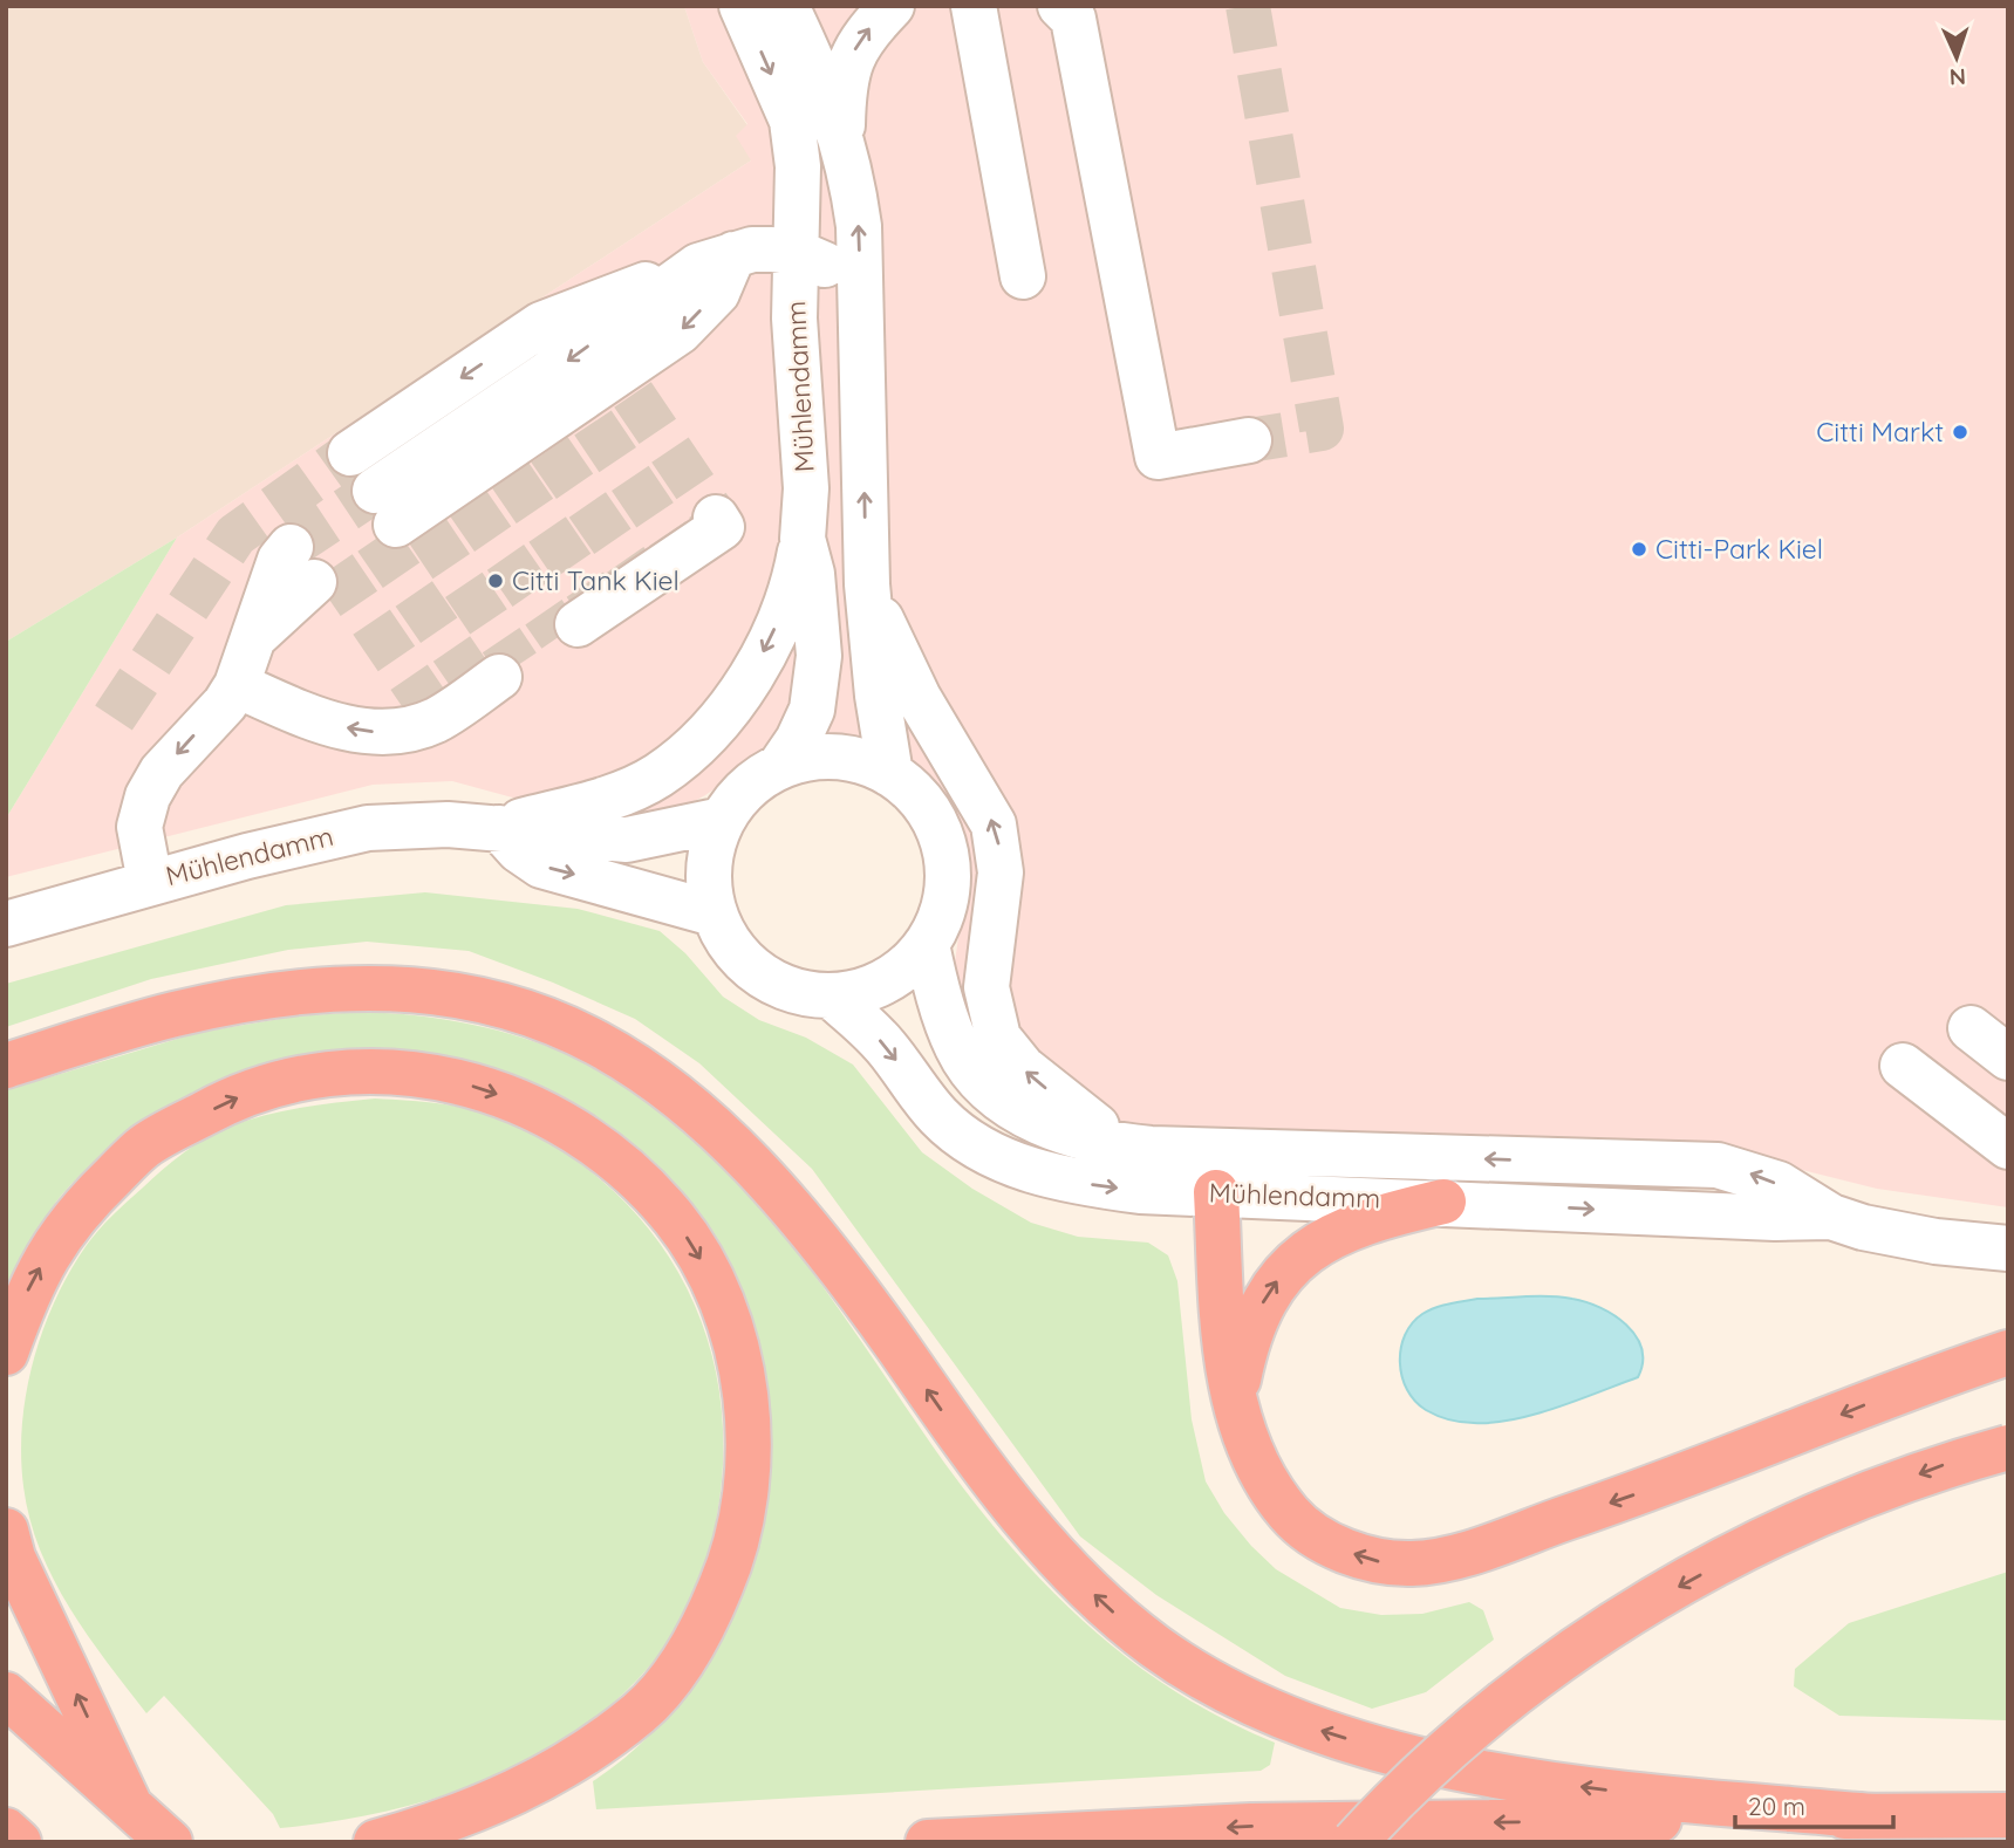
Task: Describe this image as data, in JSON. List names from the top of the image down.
{
  "streets": {
    "street": ["Mühlendamm"]
  },
  "places": ["Citti Markt", "Citti-Park Kiel", "Citti Tank Kiel"],
  "scale_bar": "20 m",
  "north": "bottom"
}
